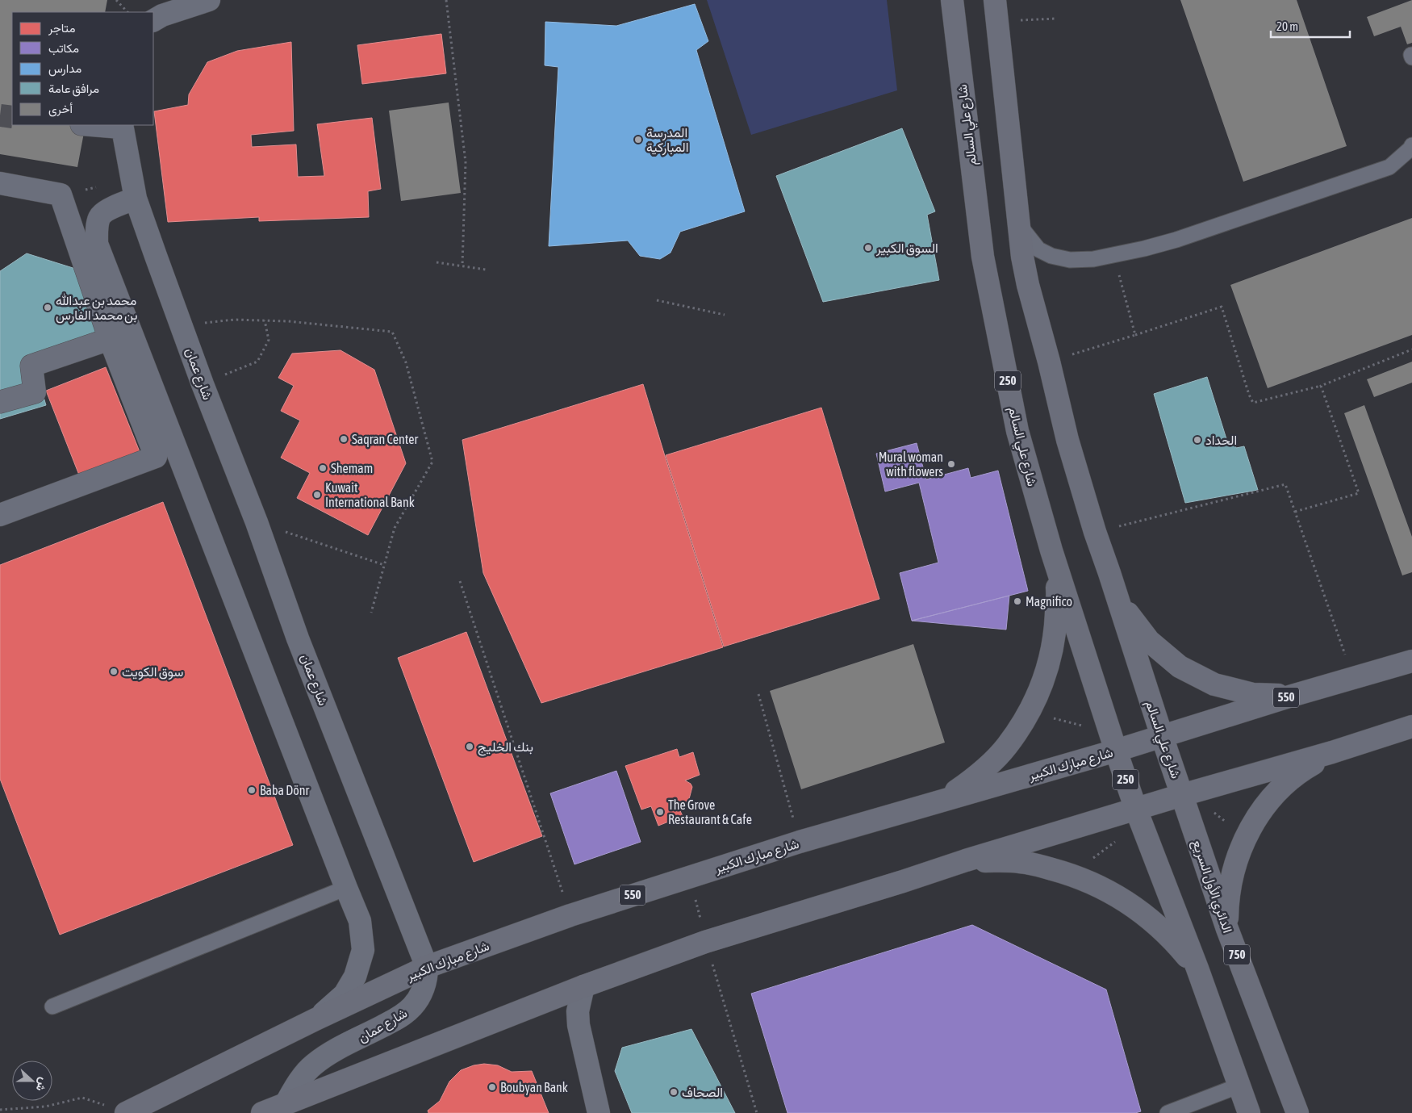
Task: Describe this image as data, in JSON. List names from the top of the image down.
{
  "streets": {
    "main road": [
      "شارع علي السالم",
      "250",
      "550",
      "شارع مبارك الكبير",
      "الدائري الأول السريع",
      "750"
    ],
    "street": ["شارع عمان"]
  },
  "crossings": [
    ["شارع علي السالم", "شارع مبارك الكبير"],
    ["شارع علي السالم", "الدائري الأول السريع"],
    ["شارع عمان", "شارع مبارك الكبير"]
  ],
  "places": [
    "المدرسة المباركية",
    "السوق الكبير",
    "محمد بن عبدالله بن محمد الفارس",
    "Saqran Center",
    "الحداد",
    "Mural woman with flowers",
    "Shemam",
    "Kuwait International Bank",
    "Magnifico",
    "سوق الكويت",
    "بنك الخليج",
    "Baba Dönr",
    "The Grove Restaurant & Cafe",
    "Boubyan Bank",
    "الصحاف"
  ],
  "legend": [
    "متاجر",
    "مكاتب",
    "مدارس",
    "مرافق عامة",
    "أخرى"
  ],
  "scale_bar": "20 m",
  "north": "right"
}
